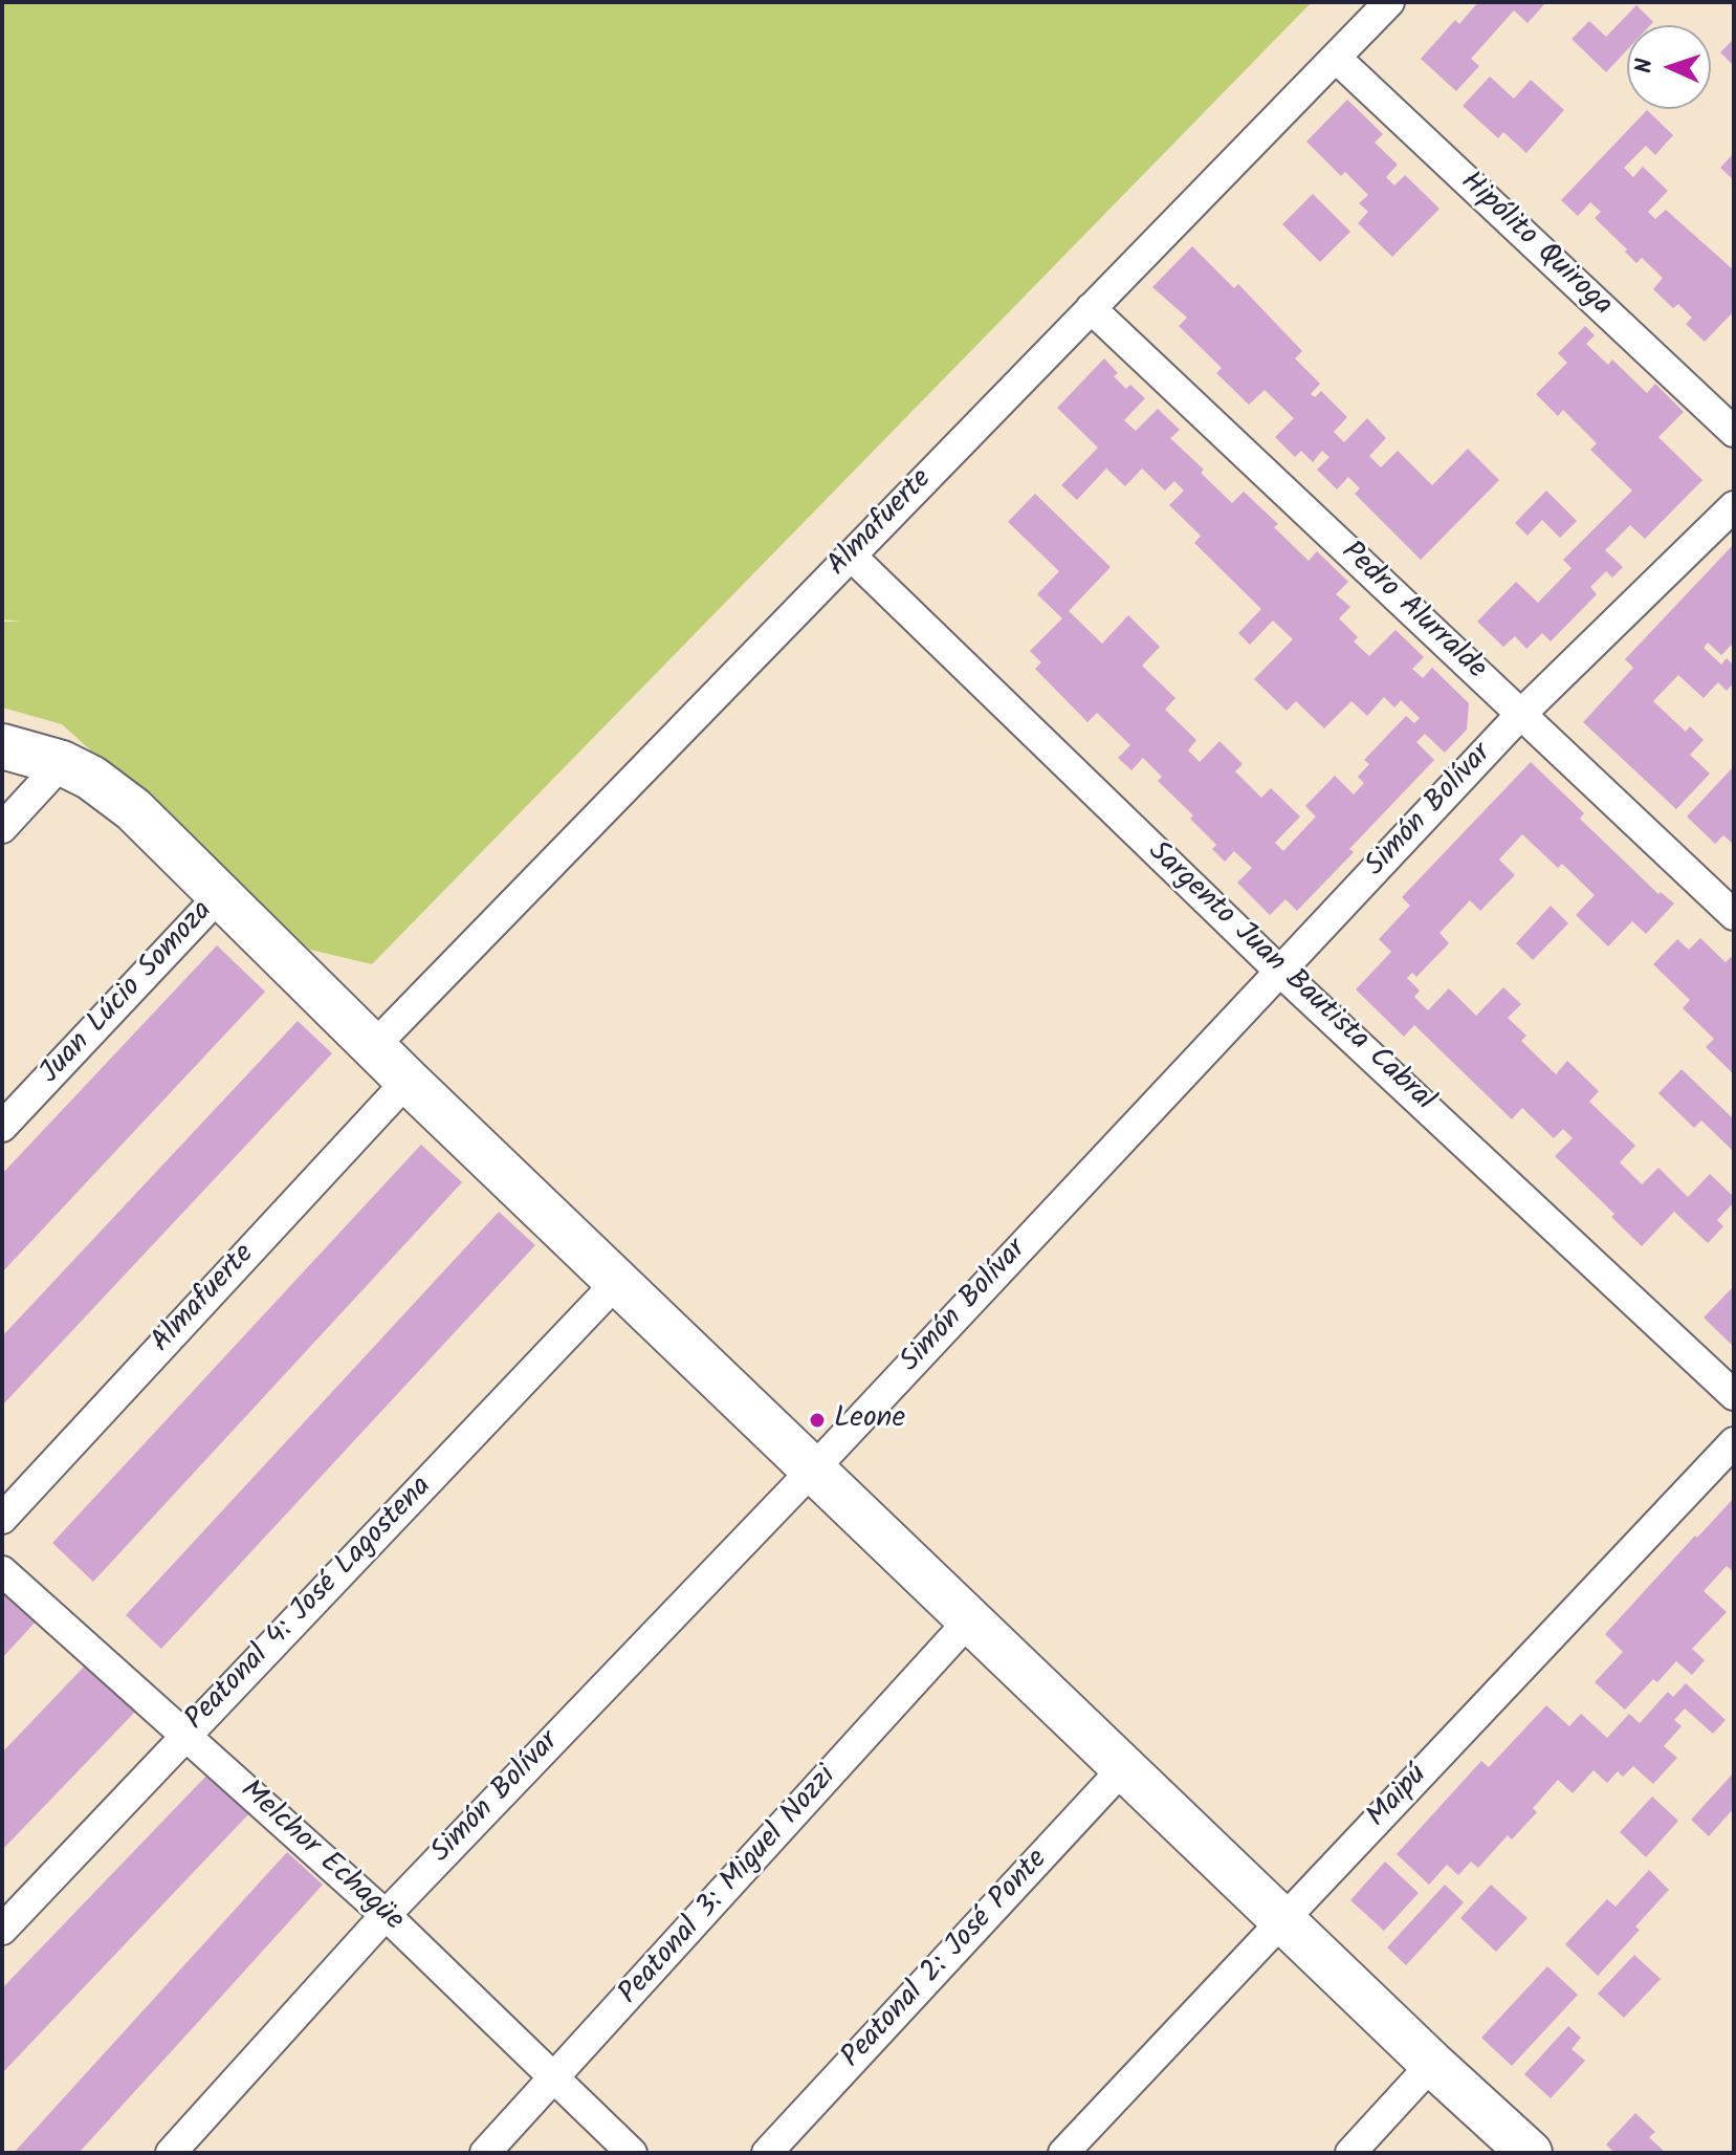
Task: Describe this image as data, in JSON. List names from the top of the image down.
{
  "streets": {
    "street": [
      "Hipólito Quiroga",
      "Almafuerte",
      "Pedro Alurralde",
      "Simón Bolívar",
      "Sargento Juan Bautista Cabral",
      "Juan Lúcio Somoza",
      "Peatonal 4: José Lagostena",
      "Maipú",
      "Melchor Echagüe",
      "Peatonal 3: Miguel Nozzi",
      "Peatonal 2: José Ponte"
    ]
  },
  "crossings": [
    ["Hipólito Quiroga", "Almafuerte"],
    ["Almafuerte", "Pedro Alurralde"],
    ["Almafuerte", "Sargento Juan Bautista Cabral"],
    ["Pedro Alurralde", "Simón Bolívar"],
    ["Simón Bolívar", "Sargento Juan Bautista Cabral"],
    ["Simón Bolívar", "Melchor Echagüe"],
    ["Peatonal 4: José Lagostena", "Melchor Echagüe"],
    ["Melchor Echagüe", "Peatonal 3: Miguel Nozzi"]
  ],
  "places": ["Leone"],
  "north": "left"
}
